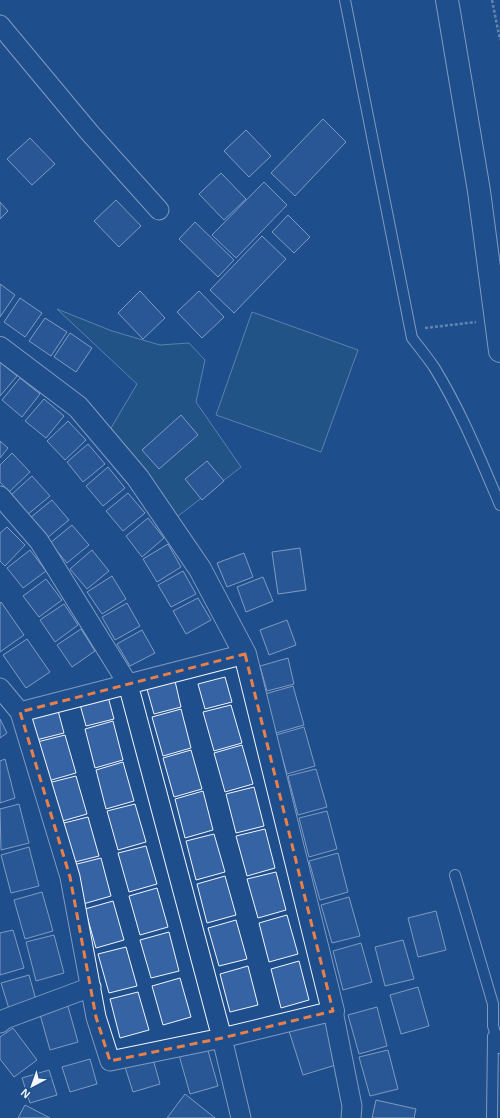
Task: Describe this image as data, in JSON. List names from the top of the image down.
{
  "north": "bottom left"
}
